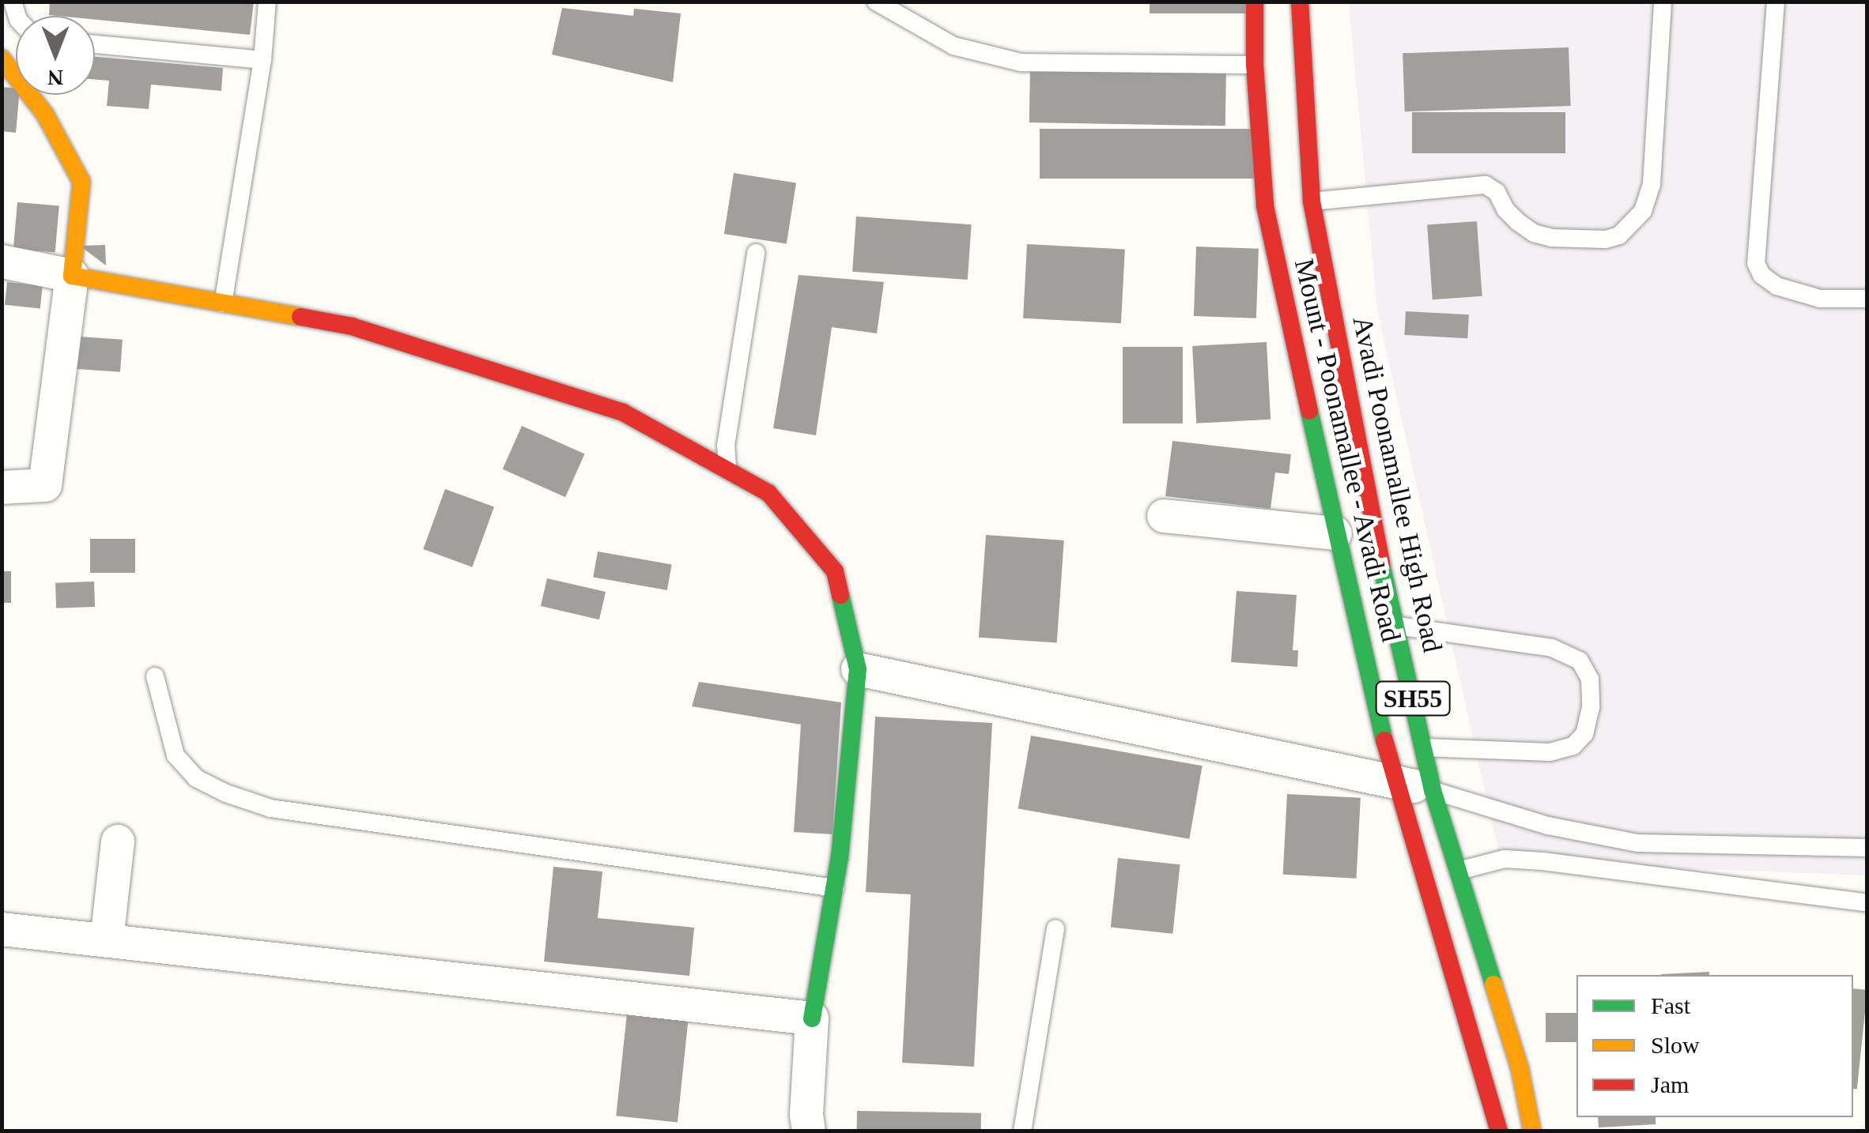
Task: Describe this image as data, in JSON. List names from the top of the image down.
{
  "streets": {
    "main road": ["Mount - Poonamallee - Avadi Road", "Avadi Poonamallee High Road", "SH55"]
  },
  "crossings": [
    ["Mount - Poonamallee - Avadi Road", "Avadi Poonamallee High Road"]
  ],
  "legend": ["Fast", "Slow", "Jam"],
  "north": "bottom"
}
